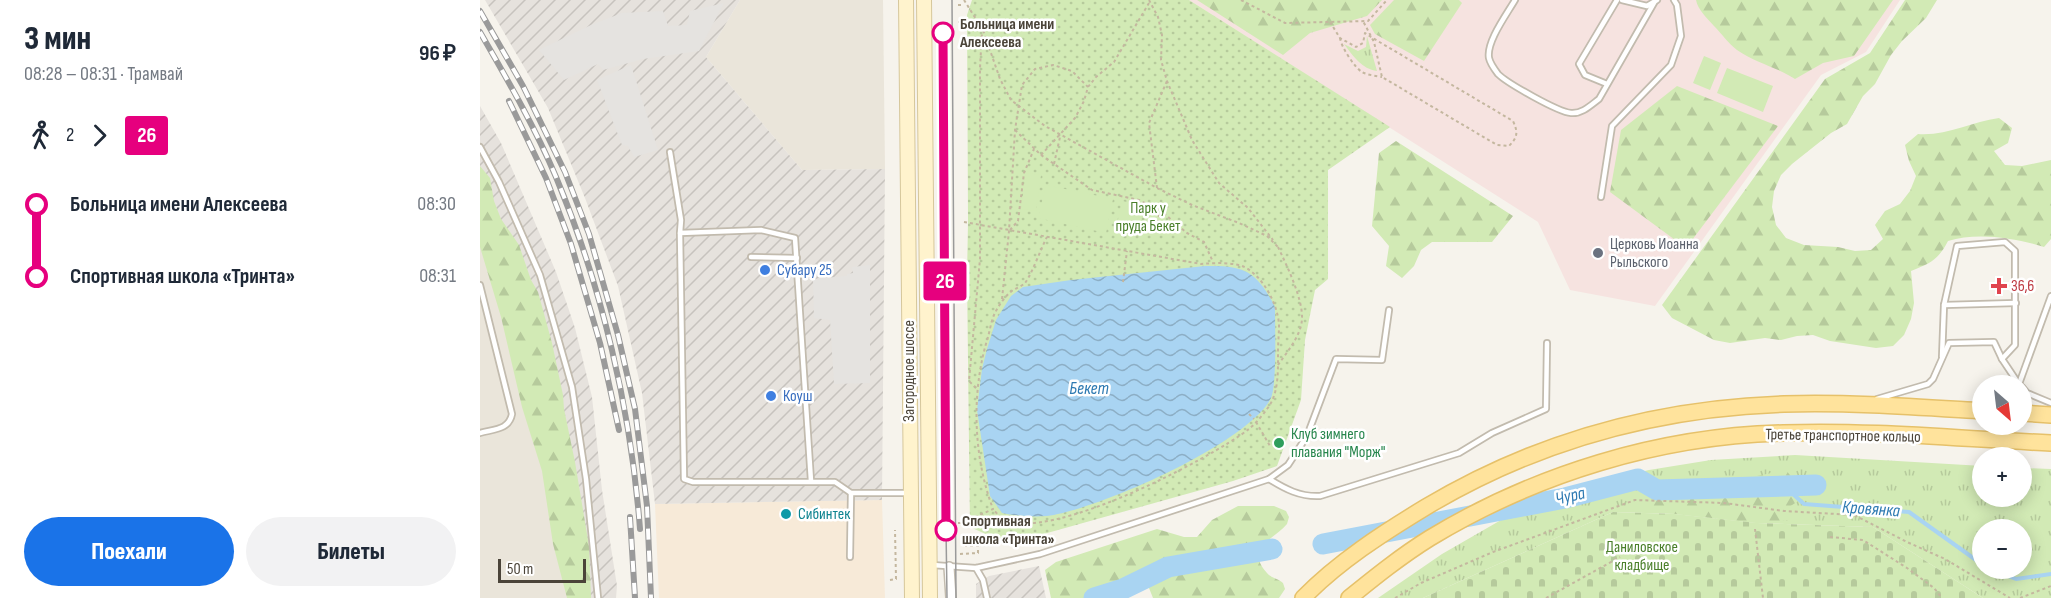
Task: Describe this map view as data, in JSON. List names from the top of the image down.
{
  "streets": {
    "main road": ["Загородное шоссе", "Третье транспортное кольцо"]
  },
  "water": ["Бекет", "Чура", "Кровянка"],
  "parks": ["Парк у пруда Бекет", "Даниловское кладбище"],
  "places": {
    "other": [
      "Больница имени Алексеева",
      "Церковь Иоанна Рыльского",
      "Субару 25",
      "Коуш",
      "Клуб зимнего плавания \"Морж\"",
      "Сибинтек",
      "Спортивная школа «Тринта»"
    ],
    "health": ["36,6"]
  },
  "lines": ["tram line 26"],
  "scale_bar": "50 m",
  "north": "bottom right",
  "page": {
    "heading": ["3 мин", "08:28 – 08:31 · Трамвай", "96 ₽"],
    "on_map": "26",
    "legs": ["2", "26"],
    "list": [
      {
        "name": "Больница имени Алексеева",
        "value": "08:30"
      },
      {
        "name": "Спортивная школа «Тринта»",
        "value": "08:31"
      }
    ],
    "map_buttons": ["+", "−"],
    "buttons": ["Поехали", "Билеты"],
    "scale": "50 m"
  }
}
